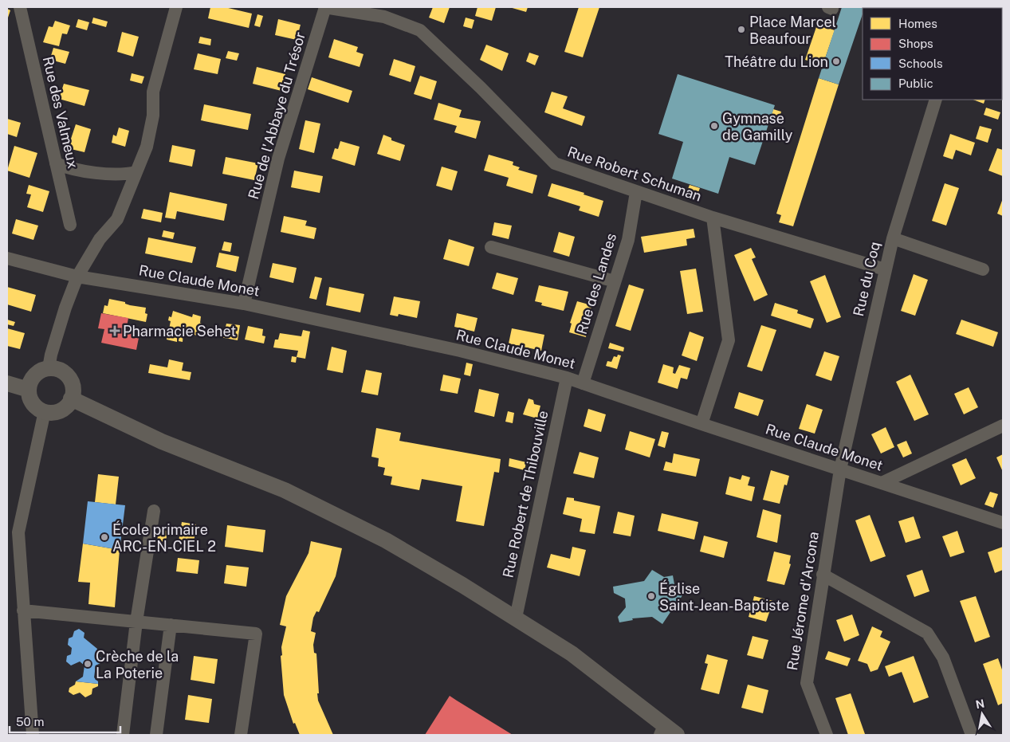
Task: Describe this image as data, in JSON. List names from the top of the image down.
{
  "streets": {
    "street": [
      "Rue des Valmeux",
      "Rue de l'Abbaye du Trésor",
      "Rue Robert Schuman",
      "Rue du Coq",
      "Rue Claude Monet",
      "Rue des Landes",
      "Rue Robert de Thibouville",
      "Rue Jérome d'Arcona"
    ]
  },
  "crossings": [
    ["Rue de l'Abbaye du Trésor", "Rue Claude Monet"],
    ["Rue Robert Schuman", "Rue du Coq"],
    ["Rue Robert Schuman", "Rue des Landes"],
    ["Rue du Coq", "Rue Claude Monet"],
    ["Rue du Coq", "Rue Jérome d'Arcona"],
    ["Rue Claude Monet", "Rue des Landes"],
    ["Rue Claude Monet", "Rue Robert de Thibouville"],
    ["Rue Claude Monet", "Rue Jérome d'Arcona"]
  ],
  "places": {
    "other": [
      "Place Marcel Beaufour",
      "Théâtre du Lion",
      "Gymnase de Gamilly",
      "École primaire ARC-EN-CIEL 2",
      "Église Saint-Jean-Baptiste",
      "Crèche de la La Poterie"
    ],
    "health": ["Pharmacie Sehet"]
  },
  "legend": [
    "Homes",
    "Shops",
    "Schools",
    "Public"
  ],
  "scale_bar": "50 m",
  "north": "top"
}
